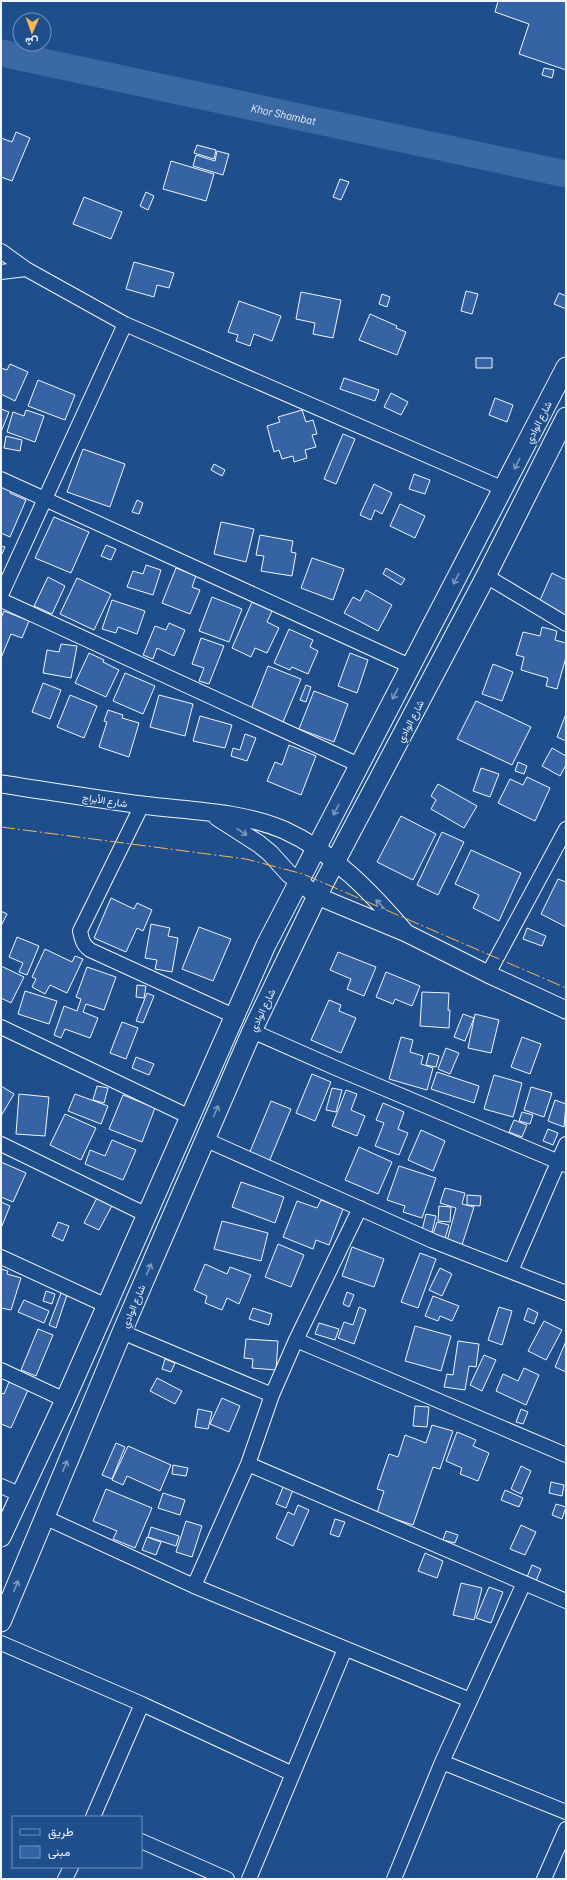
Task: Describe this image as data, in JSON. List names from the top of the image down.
{
  "streets": {
    "main road": ["شارع الوادي"],
    "street": ["شارع الأبراج"]
  },
  "crossings": [
    ["شارع الوادي", "شارع الأبراج"]
  ],
  "water": ["Khor Shambat"],
  "legend": ["طريق", "مبنى"],
  "north": "bottom"
}
